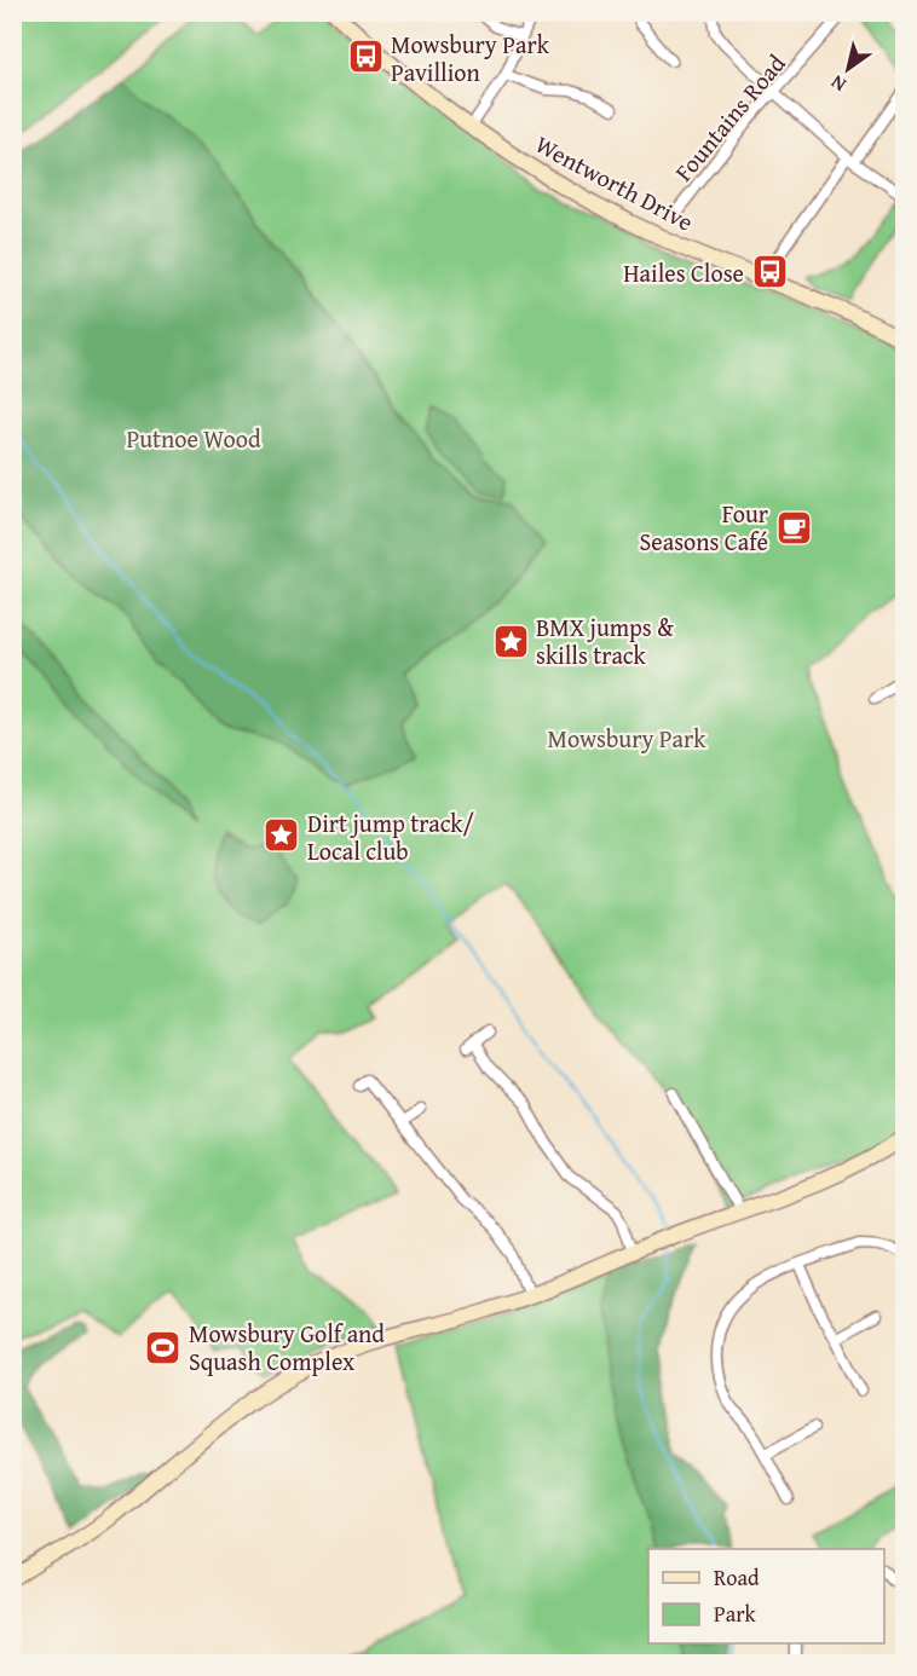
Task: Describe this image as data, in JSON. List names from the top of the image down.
{
  "streets": {
    "main road": ["Wentworth Drive"],
    "street": ["Fountains Road"]
  },
  "parks": ["Putnoe Wood", "Mowsbury Park"],
  "places": {
    "bus stop": ["Mowsbury Park Pavillion", "Hailes Close"],
    "cafe": ["Four Seasons Café"],
    "place": ["BMX jumps & skills track", "Dirt jump track/ Local club"],
    "sports": ["Mowsbury Golf and Squash Complex"]
  },
  "legend": ["Road", "Park"],
  "north": "bottom left"
}
